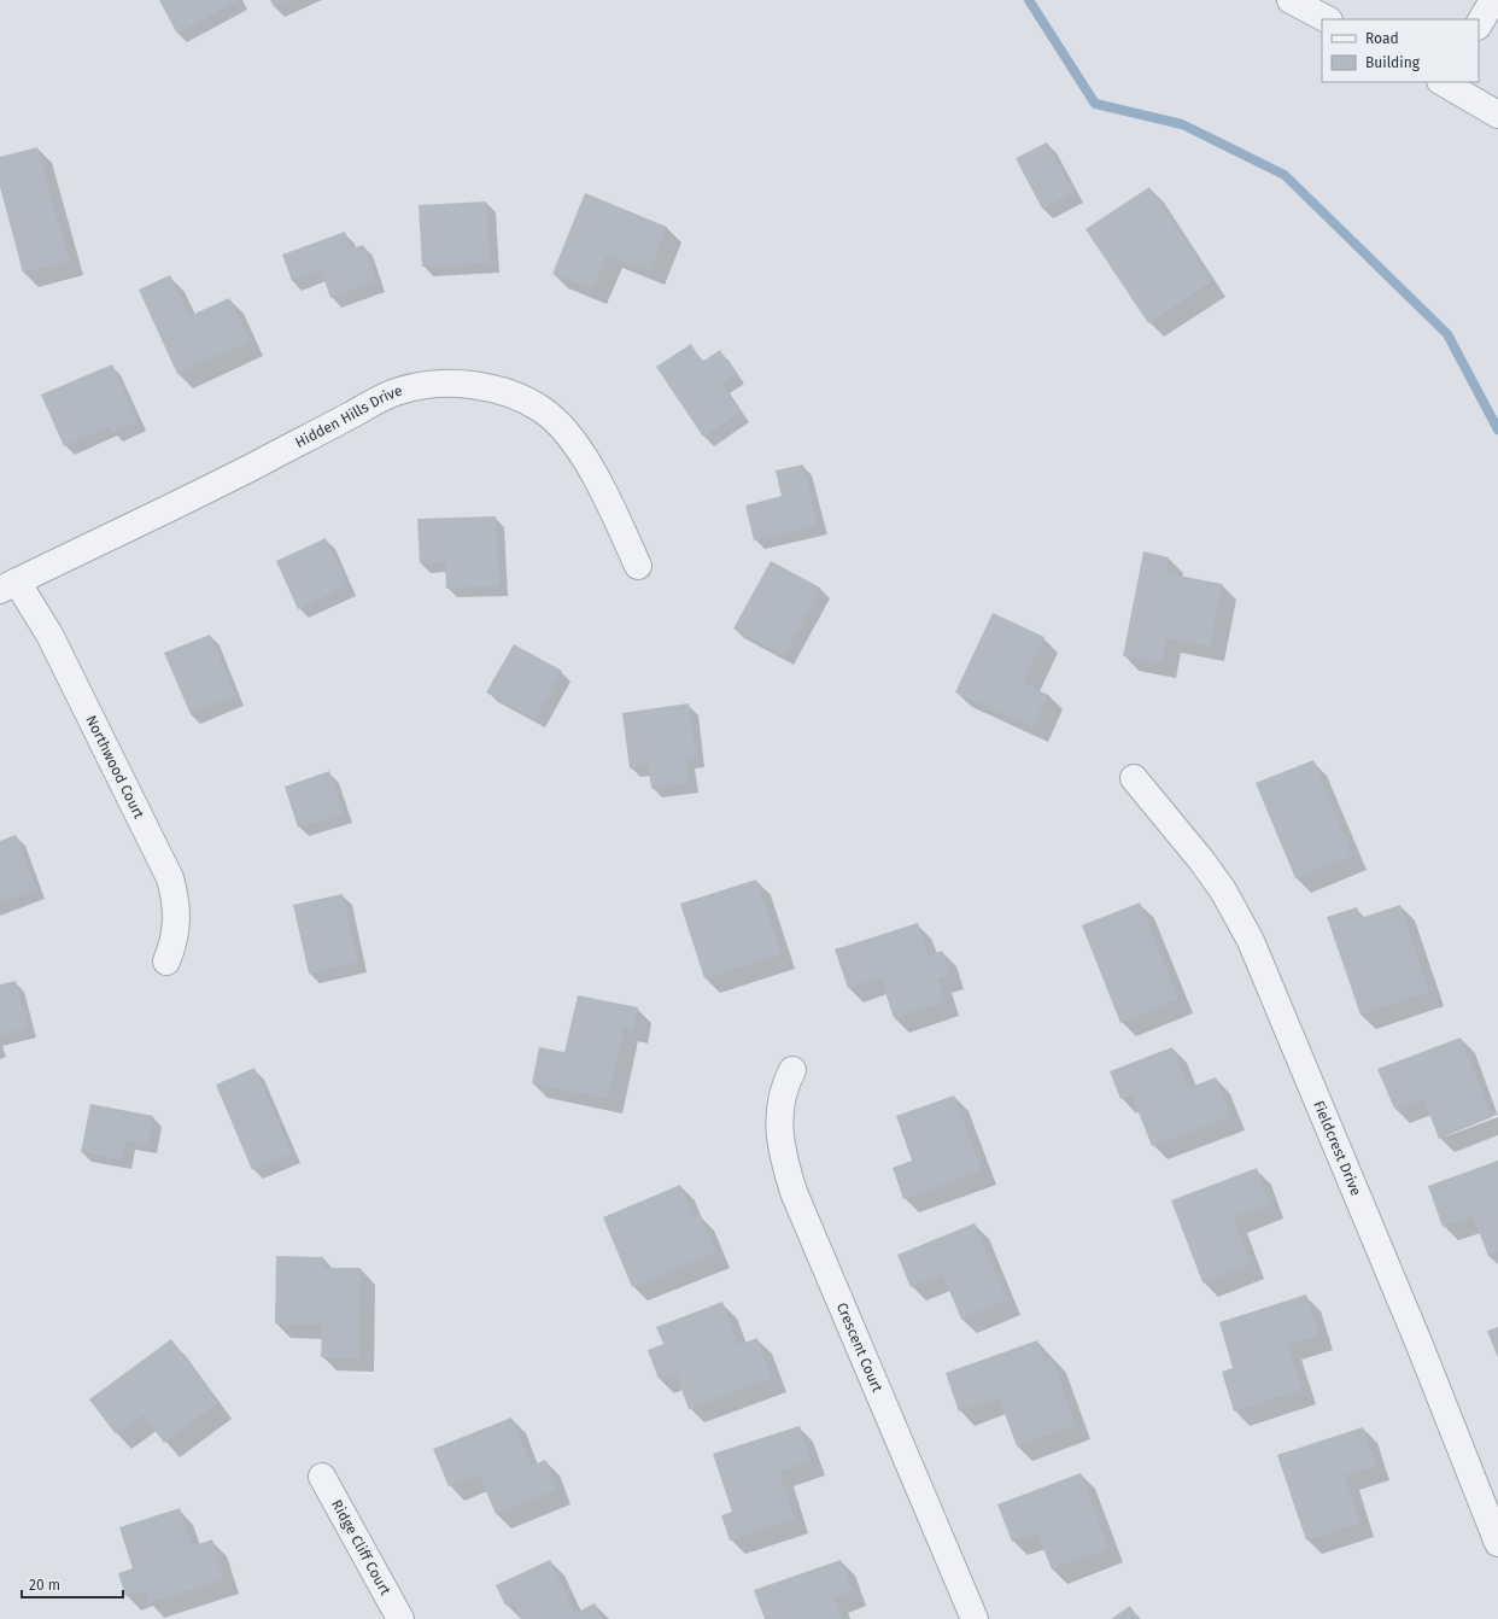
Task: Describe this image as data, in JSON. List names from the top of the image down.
{
  "streets": {
    "street": [
      "Hidden Hills Drive",
      "Northwood Court",
      "Fieldcrest Drive",
      "Crescent Court",
      "Ridge Cliff Court"
    ]
  },
  "crossings": [
    ["Hidden Hills Drive", "Northwood Court"]
  ],
  "legend": ["Road", "Building"],
  "scale_bar": "20 m"
}
